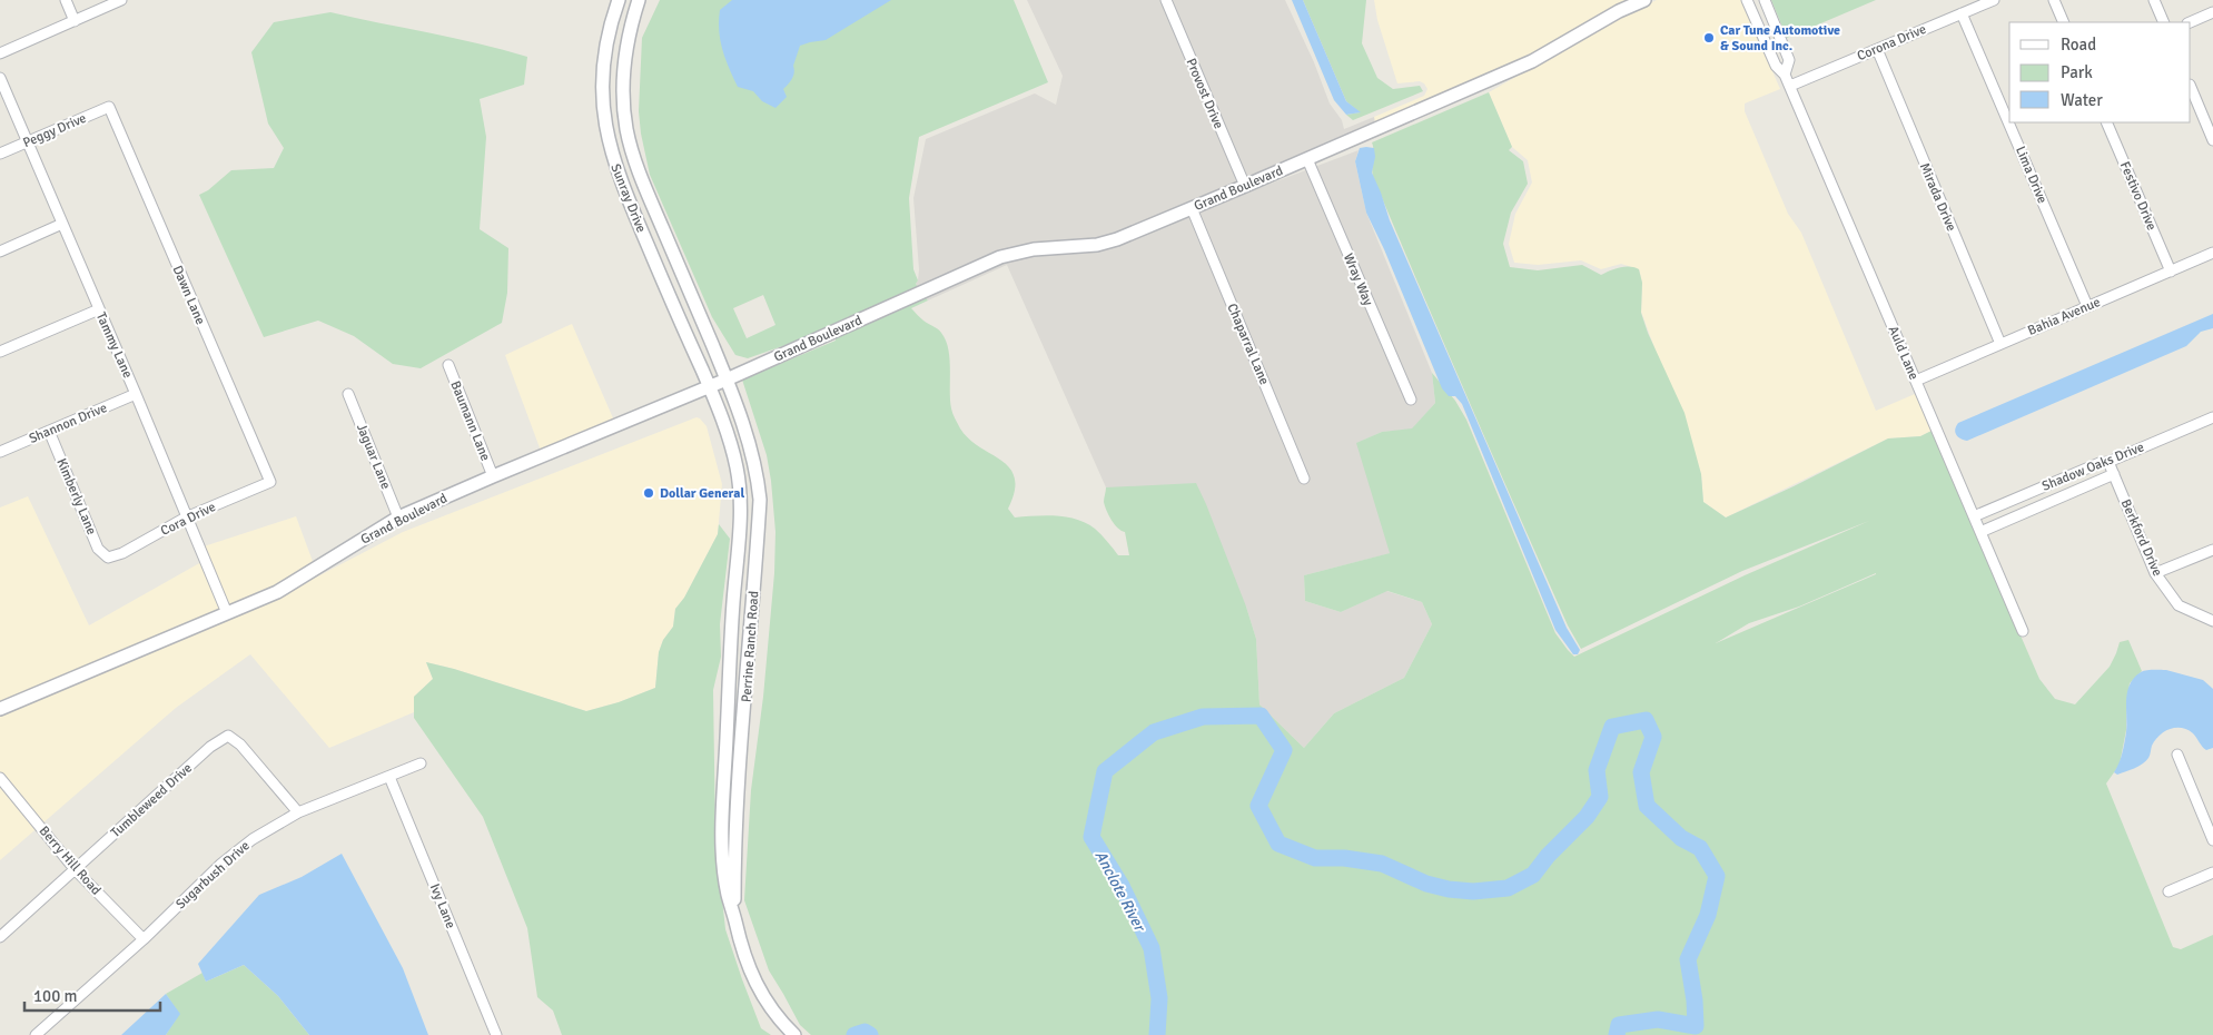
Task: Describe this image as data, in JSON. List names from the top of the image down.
{
  "streets": {
    "street": [
      "Corona Drive",
      "Provost Drive",
      "Peggy Drive",
      "Lima Drive",
      "Grand Boulevard",
      "Festivo Drive",
      "Mirada Drive",
      "Sunray Drive",
      "Wray Way",
      "Dawn Lane",
      "Bahia Avenue",
      "Chaparral Lane",
      "Tammy Lane",
      "Auld Lane",
      "Baumann Lane",
      "Shannon Drive",
      "Jaguar Lane",
      "Shadow Oaks Drive",
      "Kimberly Lane",
      "Cora Drive",
      "Berkford Drive",
      "Perrine Ranch Road",
      "Tumbleweed Drive",
      "Berry Hill Road",
      "Sugarbush Drive",
      "Ivy Lane"
    ]
  },
  "crossings": [
    ["Corona Drive", "Lima Drive"],
    ["Corona Drive", "Mirada Drive"],
    ["Corona Drive", "Auld Lane"],
    ["Provost Drive", "Grand Boulevard"],
    ["Peggy Drive", "Dawn Lane"],
    ["Peggy Drive", "Tammy Lane"],
    ["Lima Drive", "Bahia Avenue"],
    ["Grand Boulevard", "Sunray Drive"],
    ["Grand Boulevard", "Wray Way"],
    ["Grand Boulevard", "Chaparral Lane"],
    ["Grand Boulevard", "Tammy Lane"],
    ["Grand Boulevard", "Baumann Lane"],
    ["Grand Boulevard", "Jaguar Lane"],
    ["Grand Boulevard", "Perrine Ranch Road"],
    ["Festivo Drive", "Bahia Avenue"],
    ["Mirada Drive", "Bahia Avenue"],
    ["Sunray Drive", "Perrine Ranch Road"],
    ["Dawn Lane", "Cora Drive"],
    ["Bahia Avenue", "Auld Lane"],
    ["Tammy Lane", "Shannon Drive"],
    ["Tammy Lane", "Cora Drive"],
    ["Auld Lane", "Shadow Oaks Drive"],
    ["Shannon Drive", "Kimberly Lane"],
    ["Shadow Oaks Drive", "Berkford Drive"],
    ["Kimberly Lane", "Cora Drive"],
    ["Tumbleweed Drive", "Berry Hill Road"],
    ["Tumbleweed Drive", "Sugarbush Drive"],
    ["Berry Hill Road", "Sugarbush Drive"],
    ["Sugarbush Drive", "Ivy Lane"]
  ],
  "water": ["Anclote River"],
  "places": ["Car Tune Automotive & Sound Inc.", "Dollar General"],
  "legend": ["Road", "Park", "Water"],
  "scale_bar": "100 m"
}
